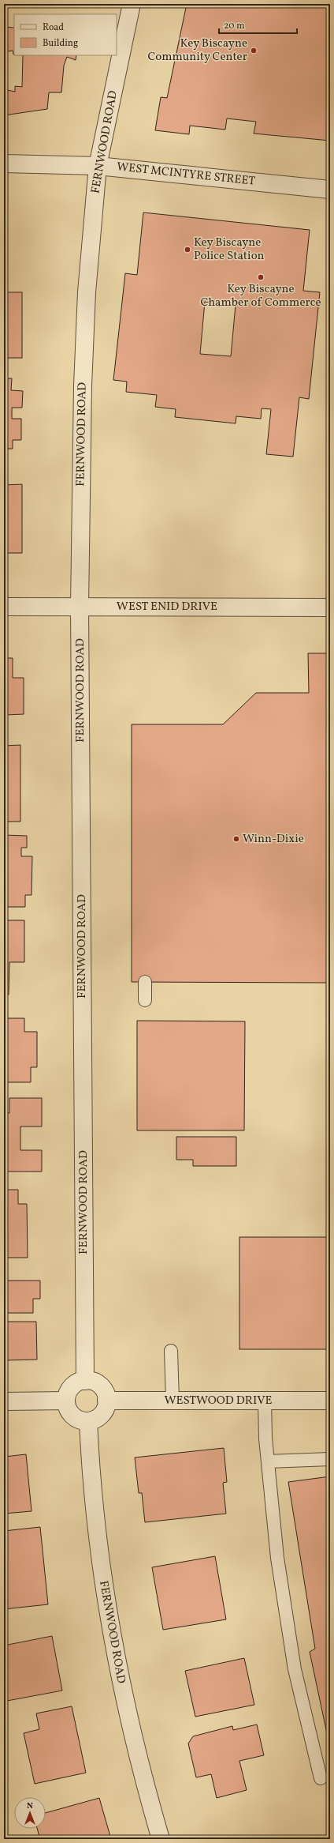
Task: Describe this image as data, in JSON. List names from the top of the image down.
{
  "streets": {
    "street": [
      "FERNWOOD ROAD",
      "WEST MCINTYRE STREET",
      "WEST ENID DRIVE",
      "WESTWOOD DRIVE"
    ]
  },
  "crossings": [
    ["FERNWOOD ROAD", "WEST MCINTYRE STREET"],
    ["FERNWOOD ROAD", "WEST ENID DRIVE"],
    ["FERNWOOD ROAD", "WESTWOOD DRIVE"]
  ],
  "places": [
    "Key Biscayne Community Center",
    "Key Biscayne Police Station",
    "Key Biscayne Chamber of Commerce",
    "Winn-Dixie"
  ],
  "legend": ["Road", "Building"],
  "scale_bar": "20 m",
  "north": "top"
}
